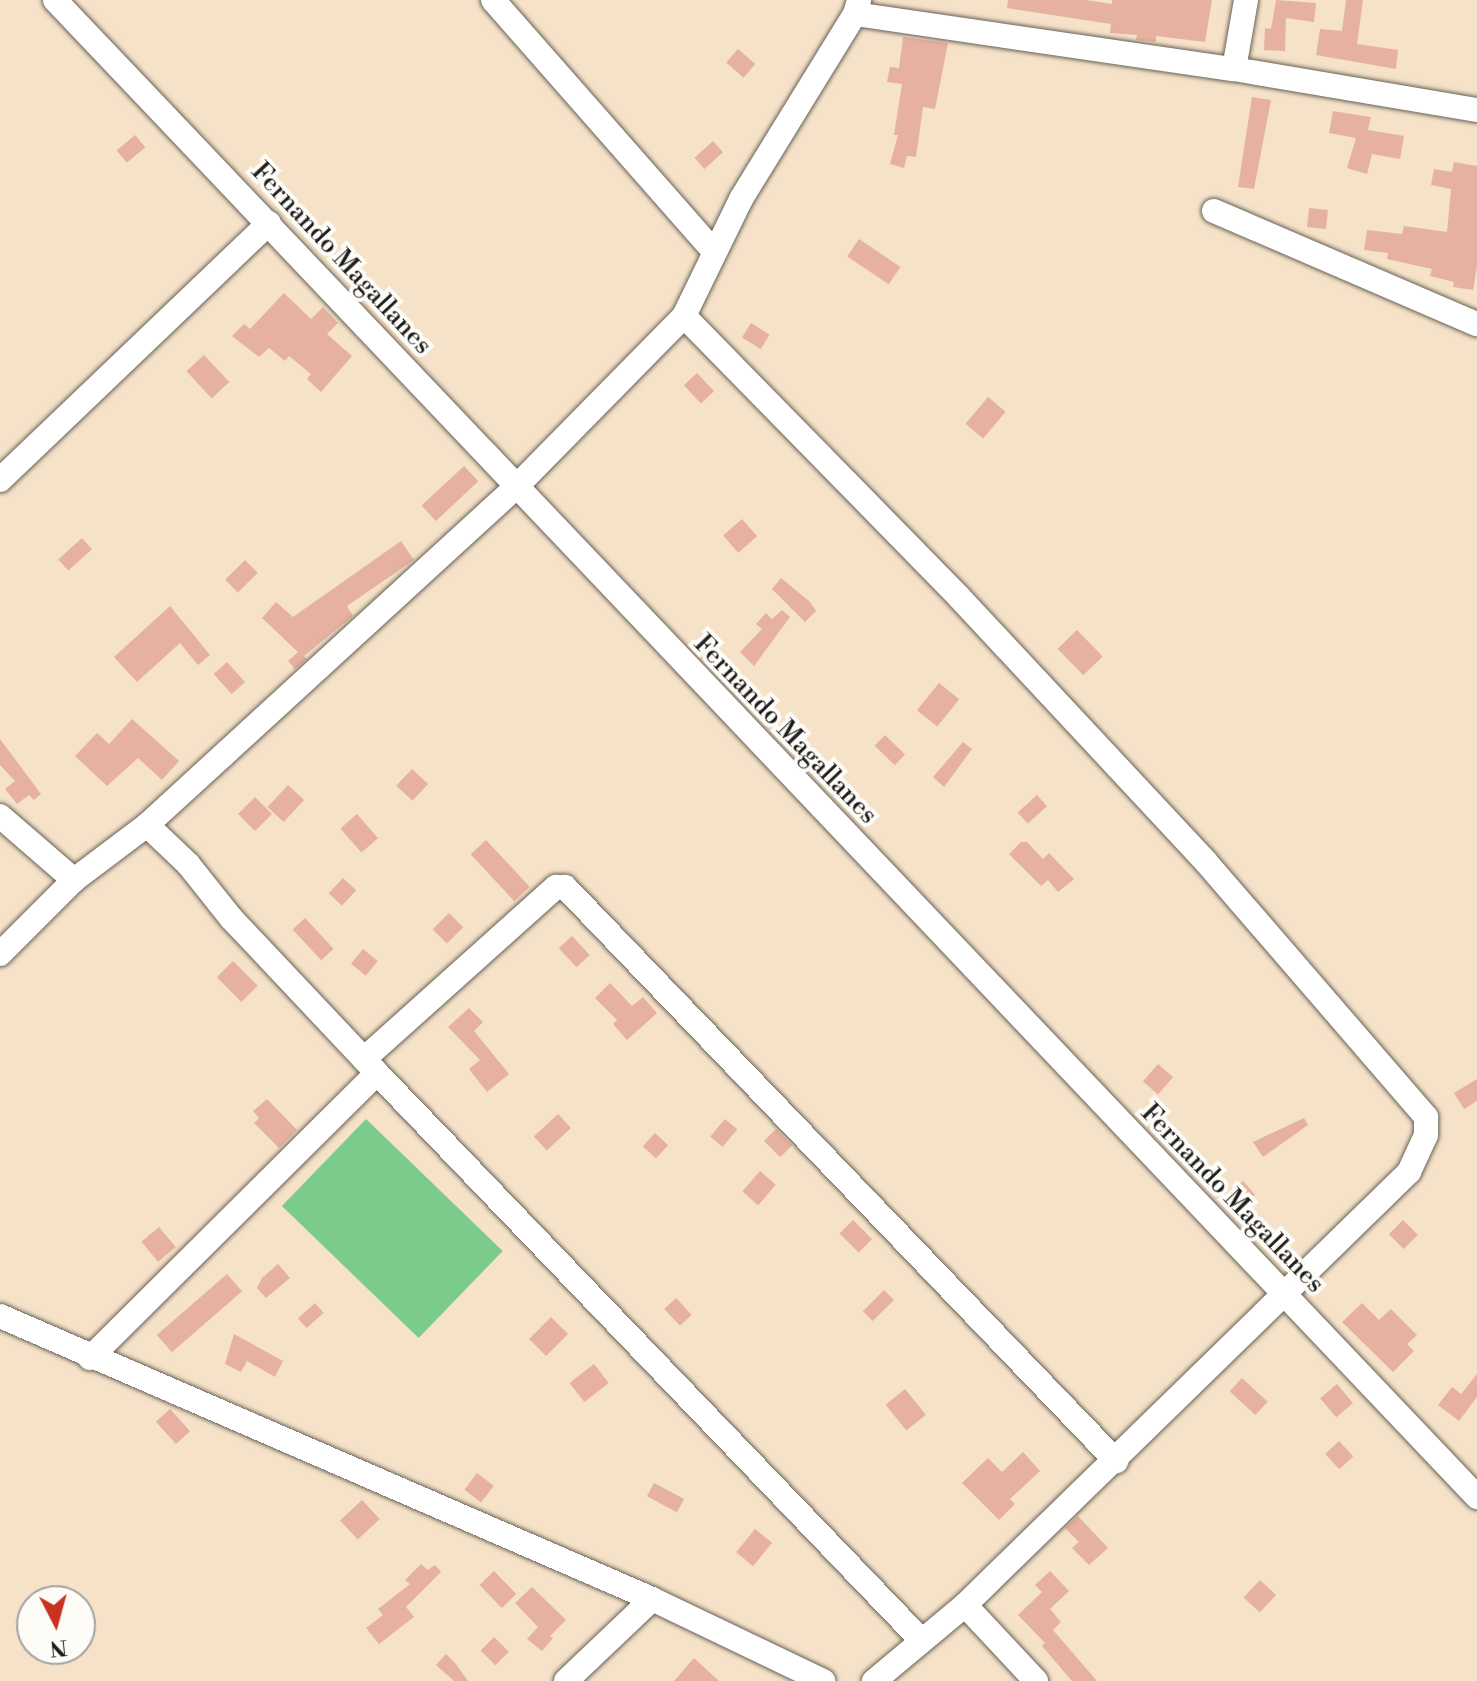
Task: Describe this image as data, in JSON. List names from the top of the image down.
{
  "streets": {
    "street": ["Fernando Magallanes"]
  },
  "north": "bottom"
}
